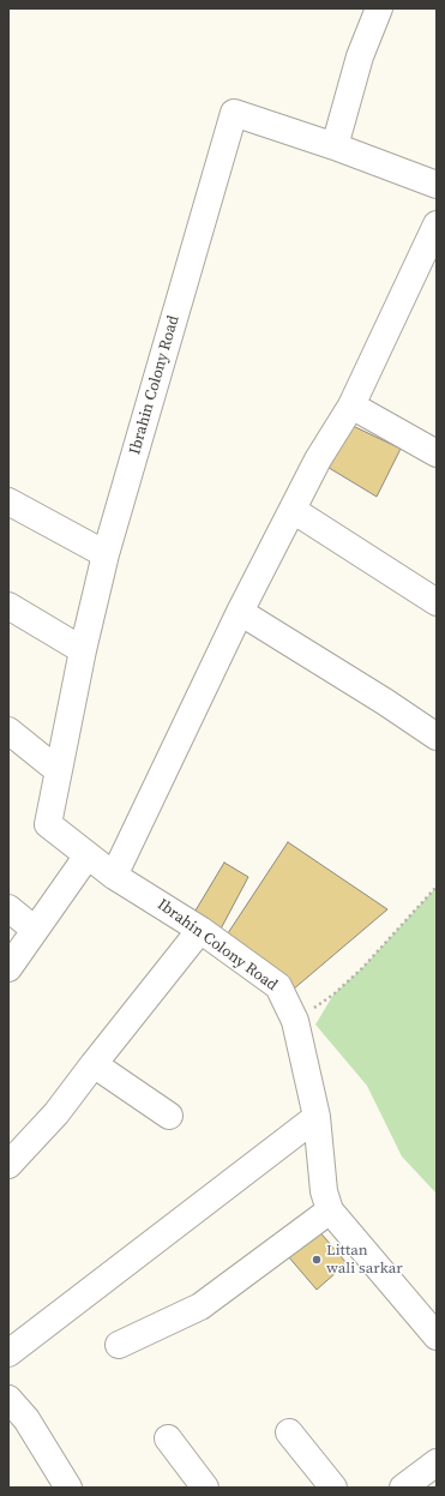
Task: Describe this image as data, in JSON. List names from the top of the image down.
{
  "streets": {
    "street": ["Ibrahin Colony Road"]
  },
  "places": ["Littan wali sarkar"]
}
